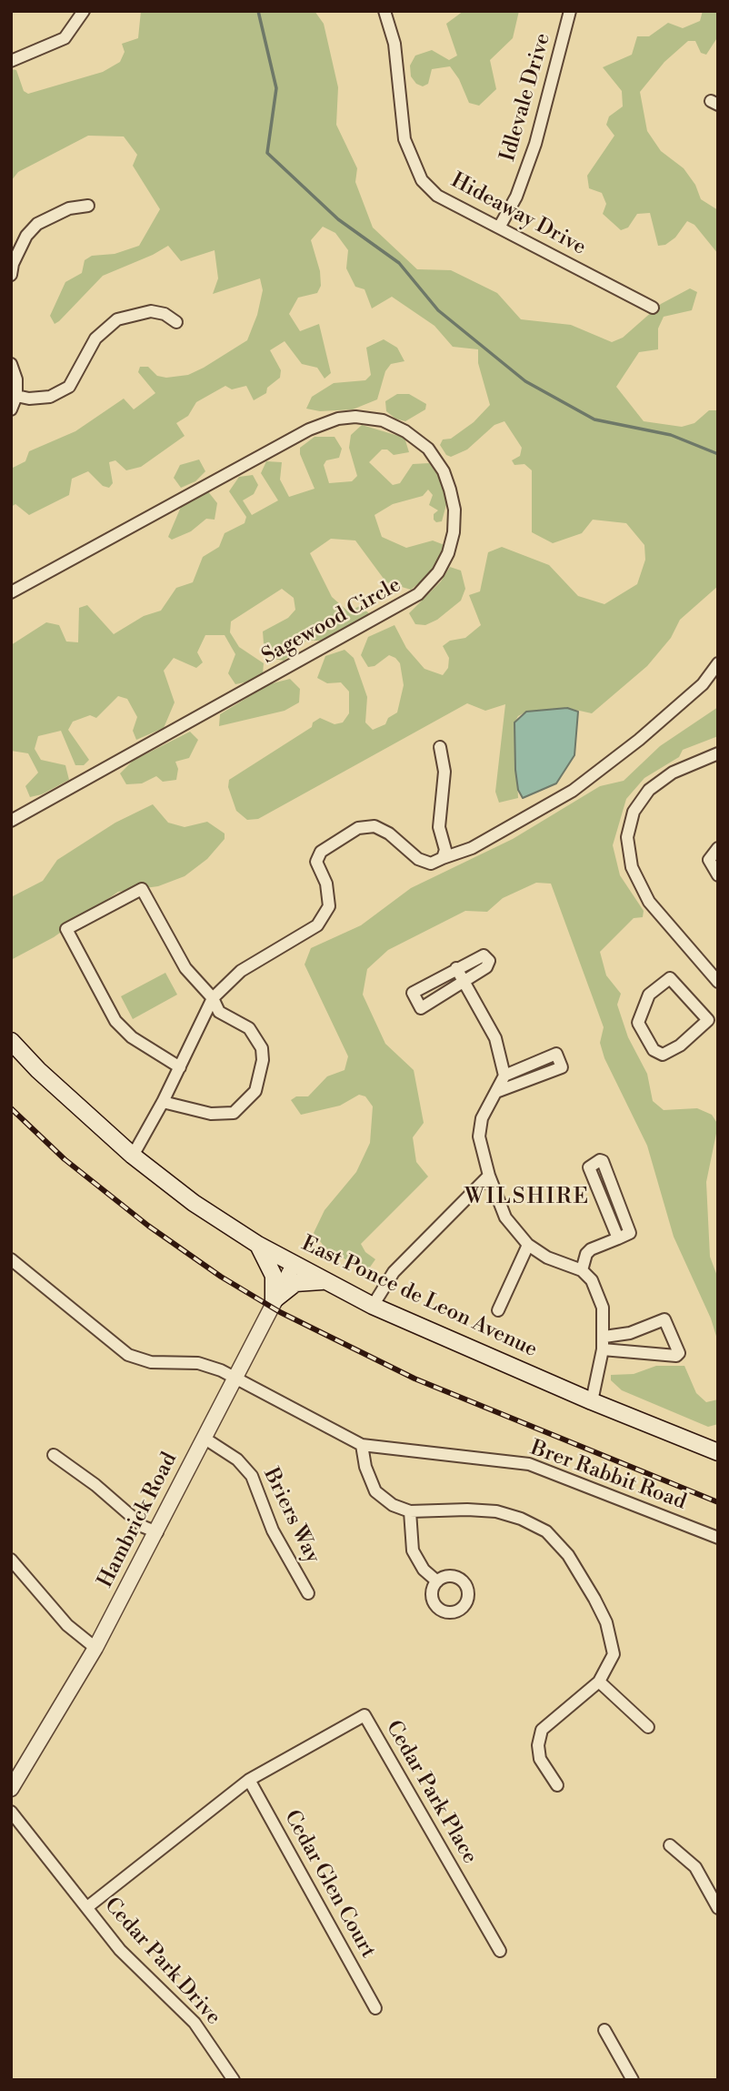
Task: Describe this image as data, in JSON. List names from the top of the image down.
{
  "streets": {
    "main road": ["East Ponce de Leon Avenue"],
    "street": [
      "Idlevale Drive",
      "Hideaway Drive",
      "Sagewood Circle",
      "Brer Rabbit Road",
      "Briers Way",
      "Hambrick Road",
      "Cedar Park Place",
      "Cedar Glen Court",
      "Cedar Park Drive"
    ]
  },
  "crossings": [
    ["Idlevale Drive", "Hideaway Drive"],
    ["East Ponce de Leon Avenue", "Hambrick Road"],
    ["Brer Rabbit Road", "Hambrick Road"],
    ["Briers Way", "Hambrick Road"],
    ["Cedar Park Place", "Cedar Glen Court"],
    ["Cedar Park Place", "Cedar Park Drive"]
  ],
  "districts": ["WILSHIRE"]
}
